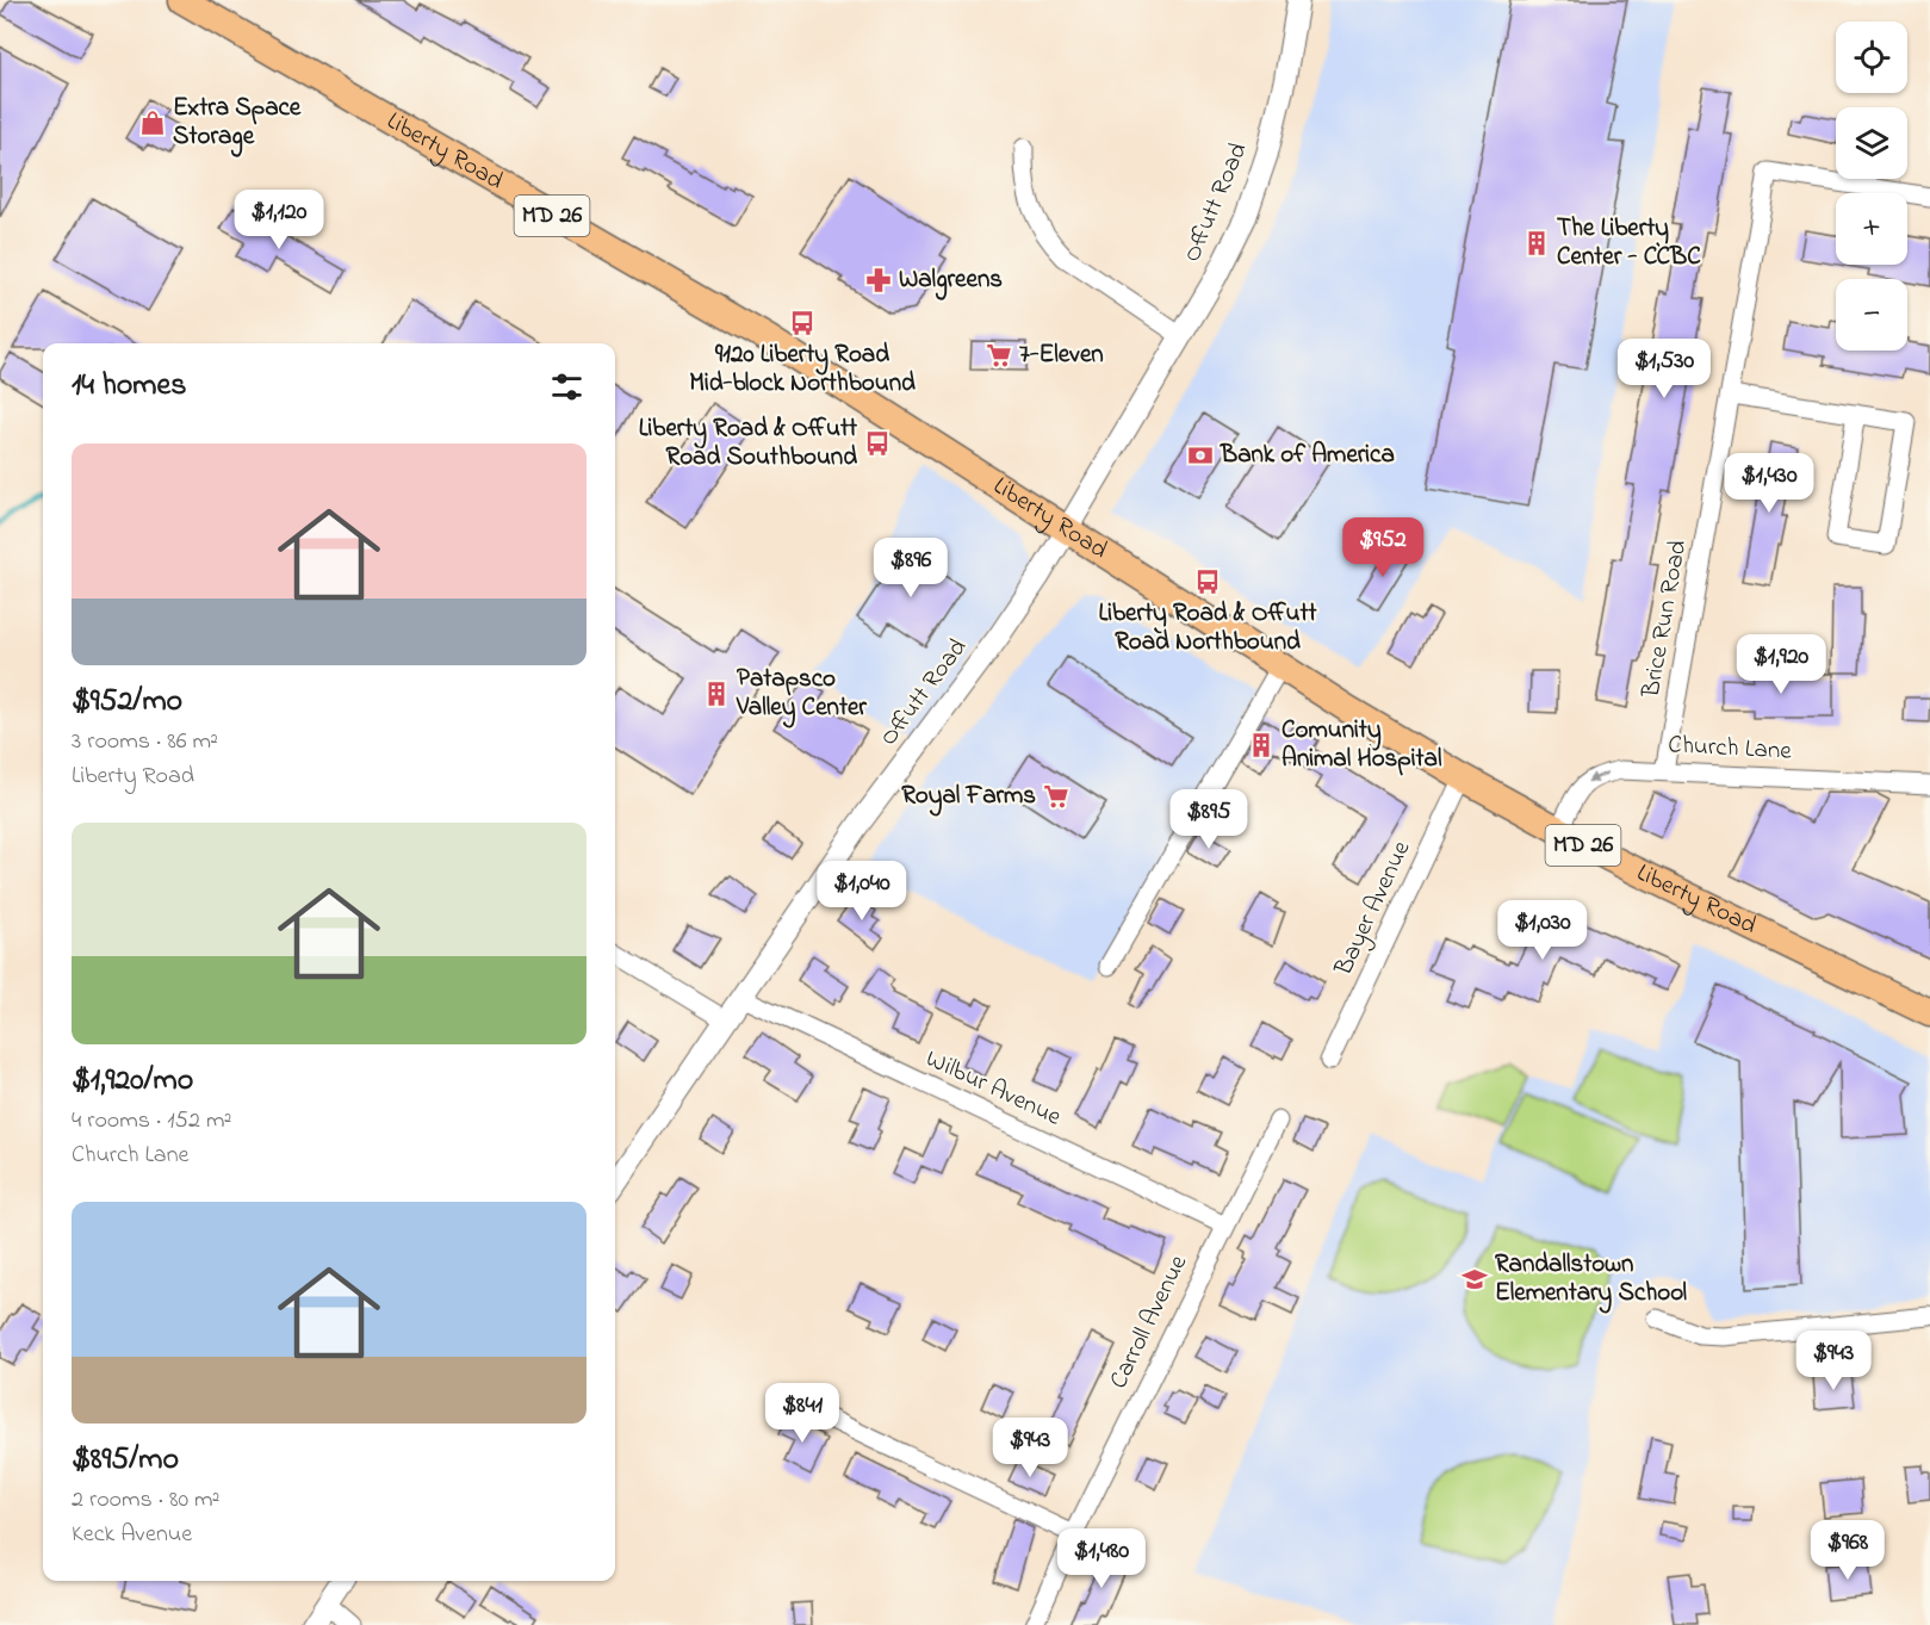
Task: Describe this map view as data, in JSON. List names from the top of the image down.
{
  "streets": {
    "main road": ["Liberty Road", "MD 26"],
    "street": [
      "Offutt Road",
      "Brice Run Road",
      "Church Lane",
      "Bayer Avenue",
      "Wilbur Avenue",
      "Carroll Avenue"
    ]
  },
  "crossings": [
    ["Liberty Road", "Offutt Road"],
    ["Liberty Road", "Church Lane"],
    ["Liberty Road", "Bayer Avenue"],
    ["Offutt Road", "Wilbur Avenue"],
    ["Brice Run Road", "Church Lane"],
    ["Wilbur Avenue", "Carroll Avenue"]
  ],
  "places": {
    "shop": ["Extra Space Storage"],
    "building": ["The Liberty Center - CCBC", "Patapsco Valley Center", "Comunity Animal Hospital"],
    "pharmacy": ["Walgreens"],
    "bus stop": ["9120 Liberty Road Mid-block Northbound", "Liberty Road & Offutt Road Southbound", "Liberty Road & Offutt Road Northbound"],
    "supermarket": ["7-Eleven", "Royal Farms"],
    "bank": ["Bank of America"],
    "school or university": ["Randallstown Elementary School"]
  },
  "page": {
    "map_buttons": ["+", "−"],
    "price": [
      "$1,120",
      "$1,530",
      "$1,430",
      "$952",
      "$896",
      "$1,920",
      "$895",
      "$1,040",
      "$1,030",
      "$943",
      "$841",
      "$943",
      "$968",
      "$1,480"
    ],
    "heading": "14 homes",
    "list": [
      {
        "name": "$952/mo",
        "note": "3 rooms · 86 m² · Liberty Road"
      },
      {
        "name": "$1,920/mo",
        "note": "4 rooms · 152 m² · Church Lane"
      },
      {
        "name": "$895/mo",
        "note": "2 rooms · 80 m² · Keck Avenue"
      }
    ]
  }
}
